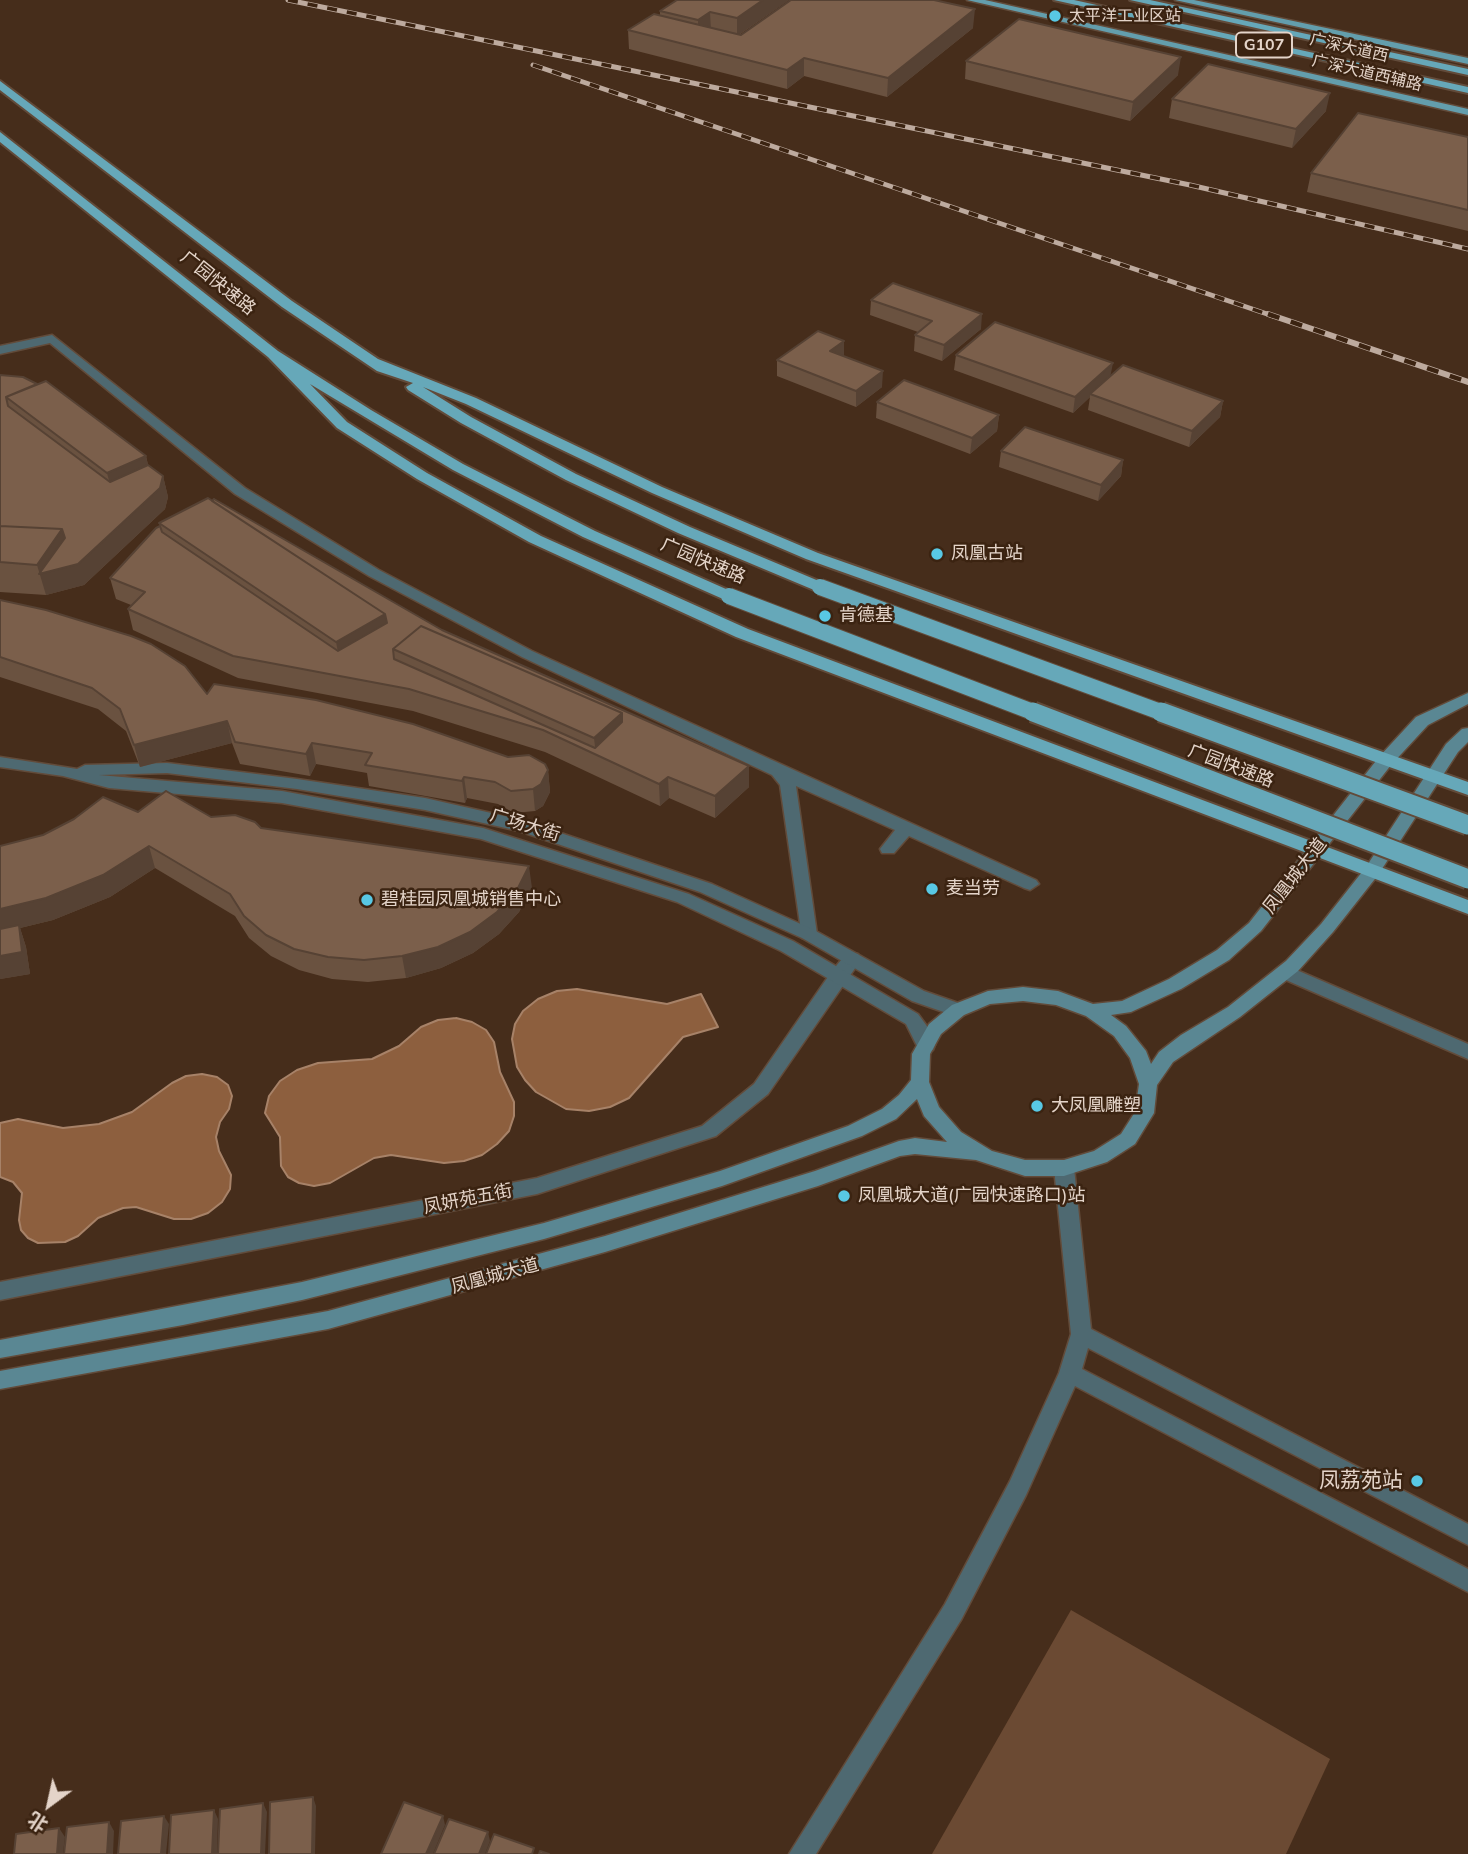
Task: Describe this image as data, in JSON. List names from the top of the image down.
{
  "streets": {
    "highway": ["G107", "广深大道西", "广园快速路"],
    "main road": ["广深大道西辅路", "凤凰城大道"],
    "street": ["广场大街", "凤妍苑五街"]
  },
  "crossings": [
    ["广场大街", "凤凰城大道"],
    ["广场大街", "凤妍苑五街"]
  ],
  "places": [
    "太平洋工业区站",
    "凤凰古站",
    "肯德基",
    "麦当劳",
    "碧桂园凤凰城销售中心",
    "大凤凰雕塑",
    "凤凰城大道(广园快速路口)站",
    "凤荔苑站"
  ],
  "north": "bottom left"
}
